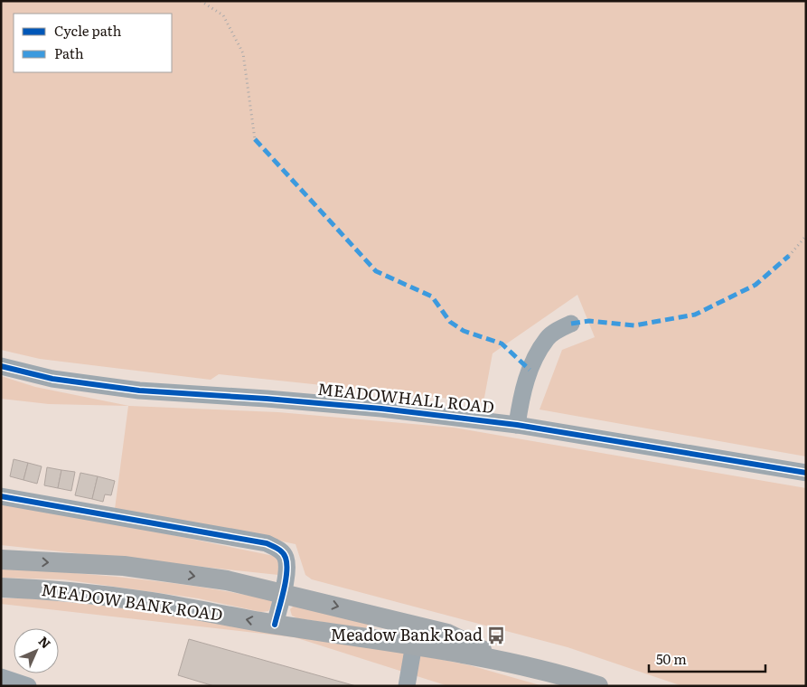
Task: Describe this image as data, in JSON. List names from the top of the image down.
{
  "streets": {
    "main road": ["MEADOW BANK ROAD"],
    "street": ["MEADOWHALL ROAD"]
  },
  "places": {
    "bus stop": ["Meadow Bank Road"]
  },
  "legend": ["Cycle path", "Path"],
  "scale_bar": "50 m",
  "north": "top right"
}
